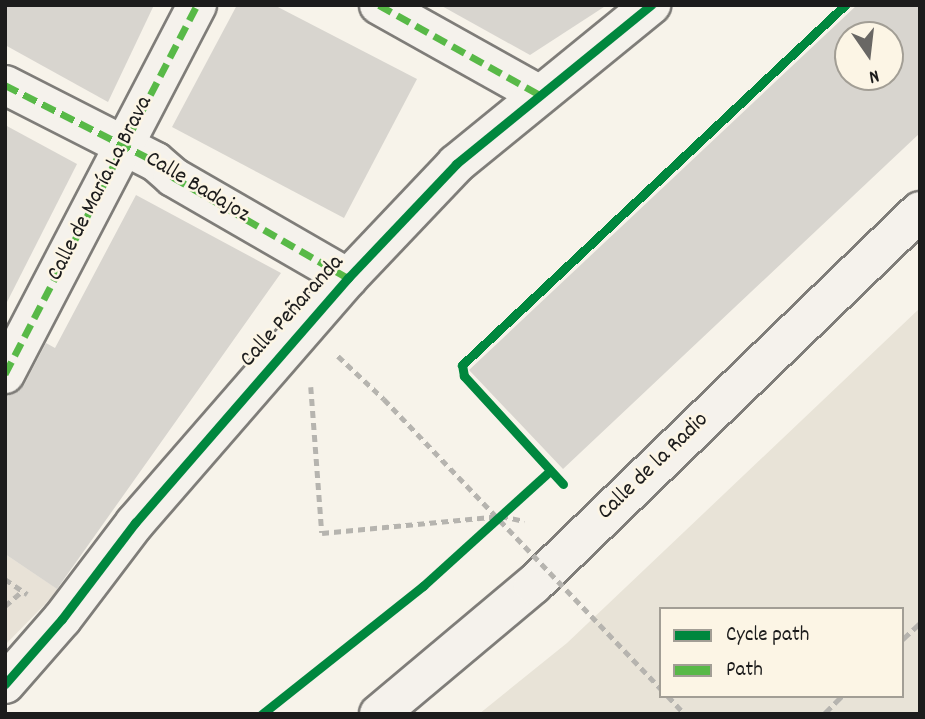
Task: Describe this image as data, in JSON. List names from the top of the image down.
{
  "streets": {
    "street": [
      "Calle Badajoz",
      "Calle de María La Brava",
      "Calle Peñaranda",
      "Calle de la Radio"
    ]
  },
  "crossings": [
    ["Calle Badajoz", "Calle de María La Brava"],
    ["Calle Badajoz", "Calle Peñaranda"]
  ],
  "legend": ["Cycle path", "Path"],
  "north": "bottom"
}
